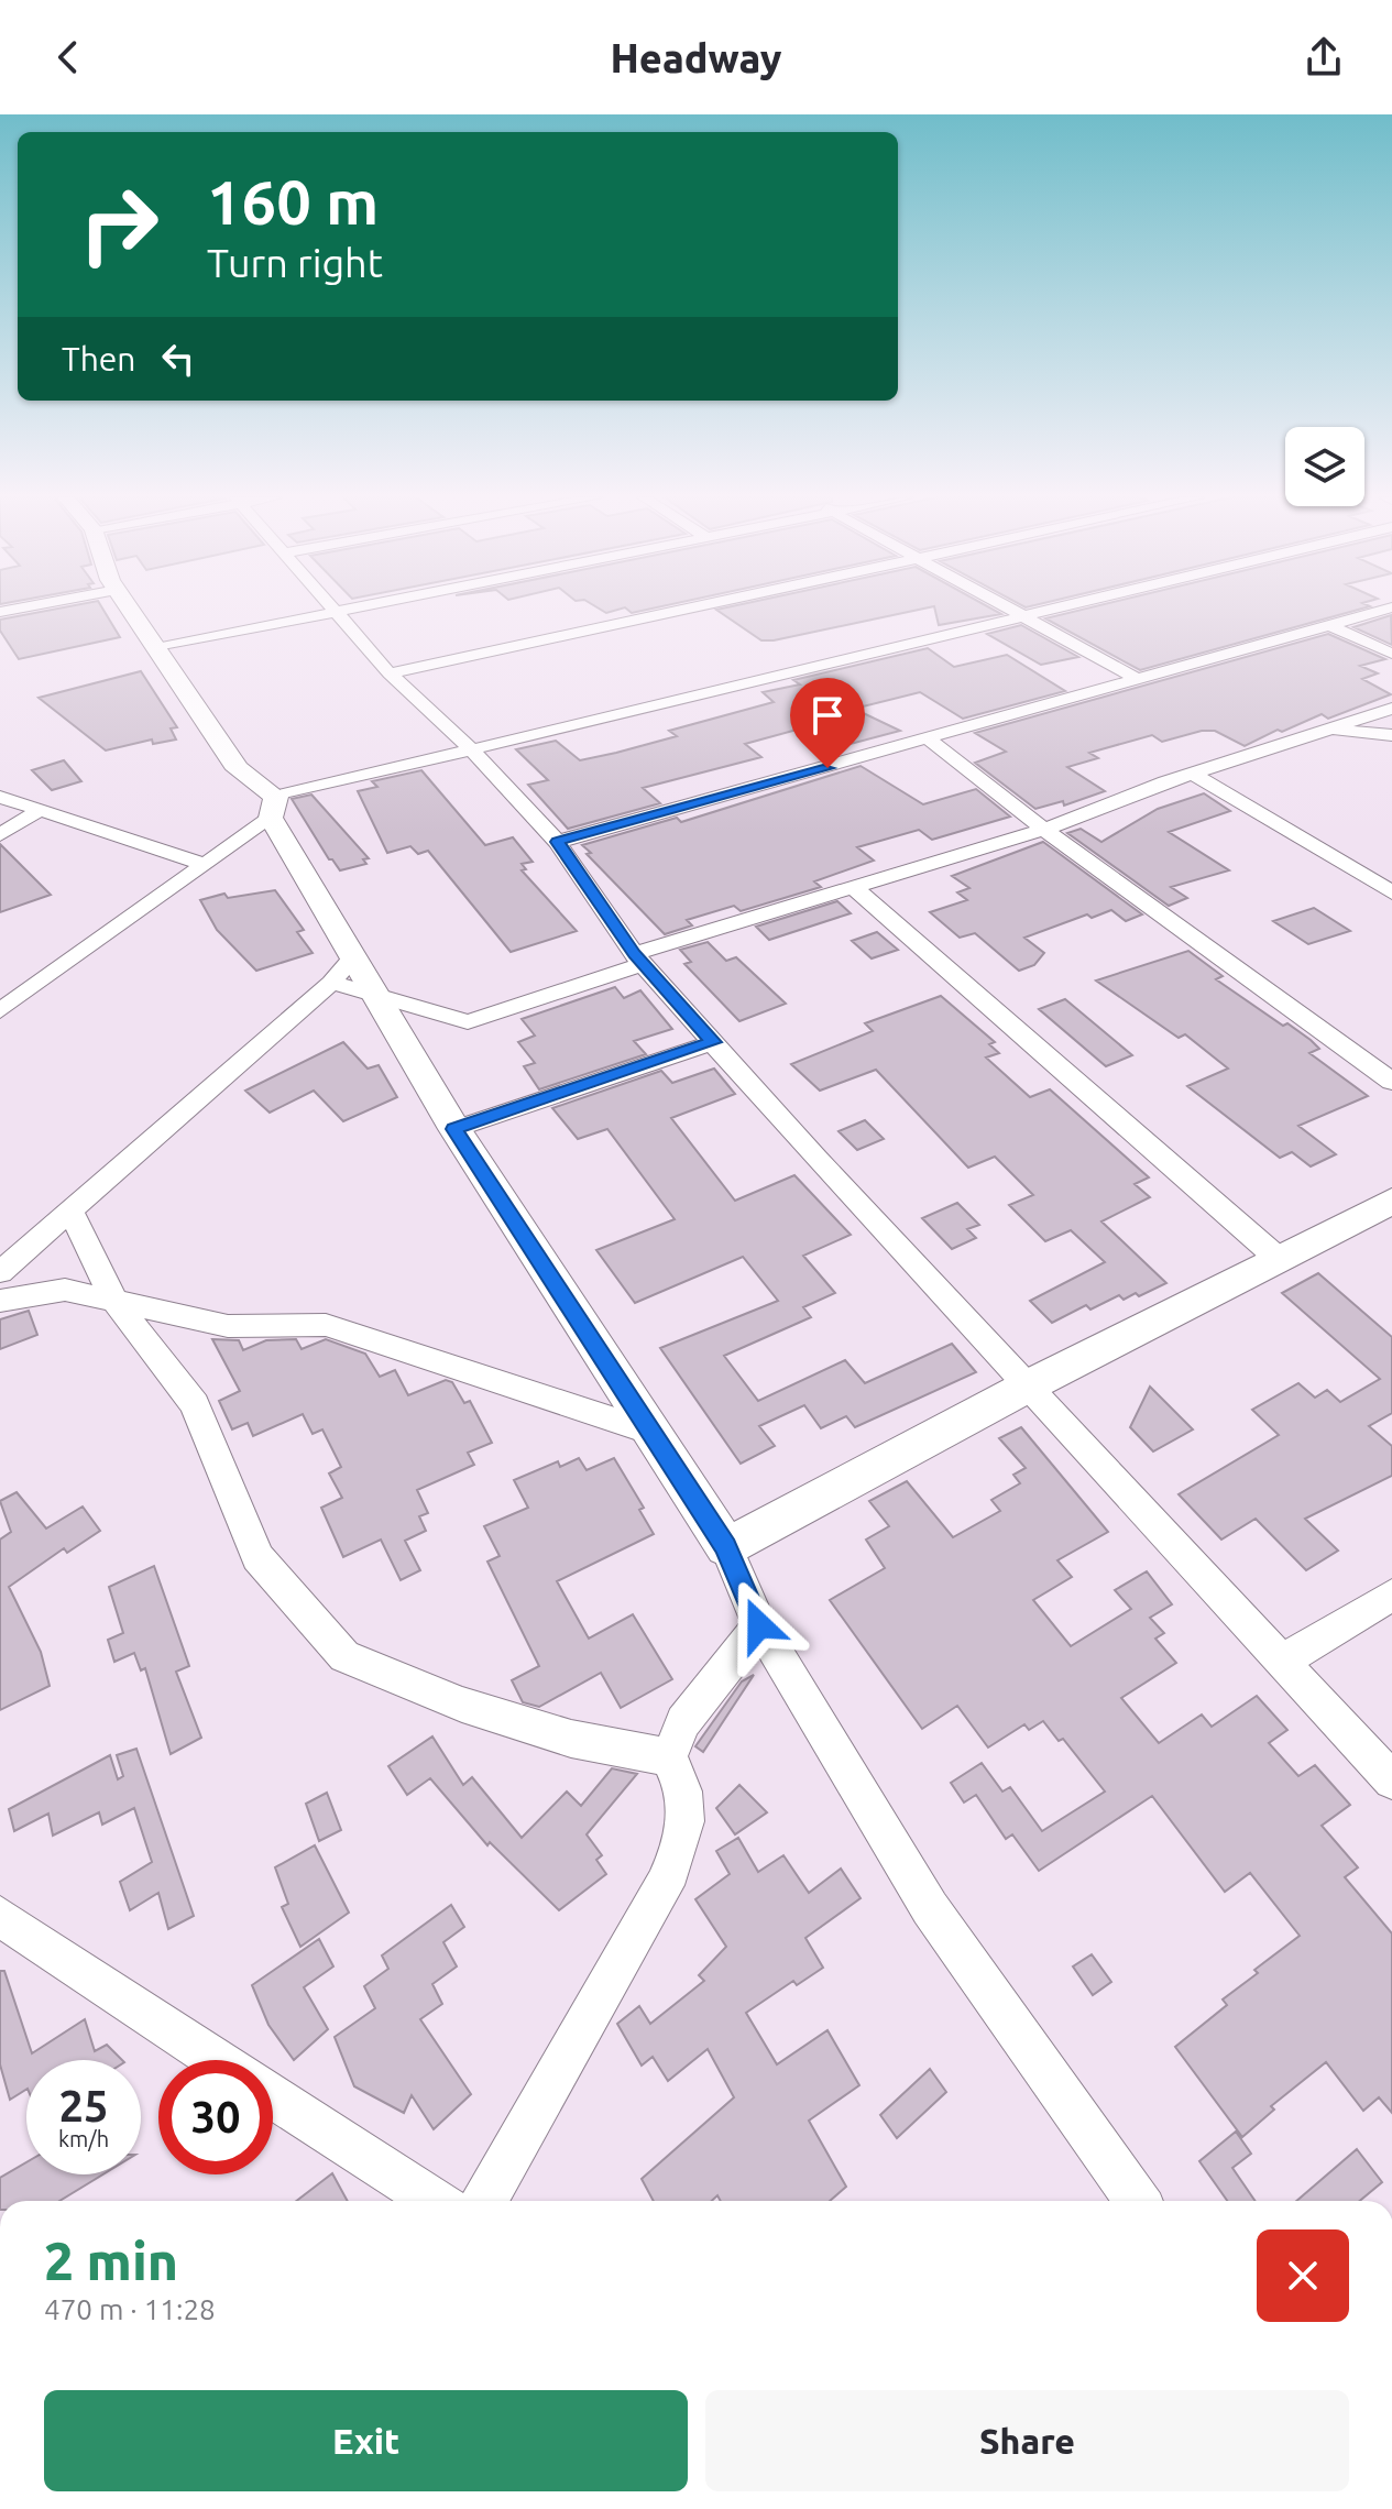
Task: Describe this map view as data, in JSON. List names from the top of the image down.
{
  "page": {
    "header": "Headway",
    "turn": ["160 m", "Turn right"],
    "then": "Then",
    "speed": "25 km/h",
    "limit": "30",
    "heading": ["2 min", "470 m · 11:28"],
    "buttons": ["Exit", "Share"]
  }
}
